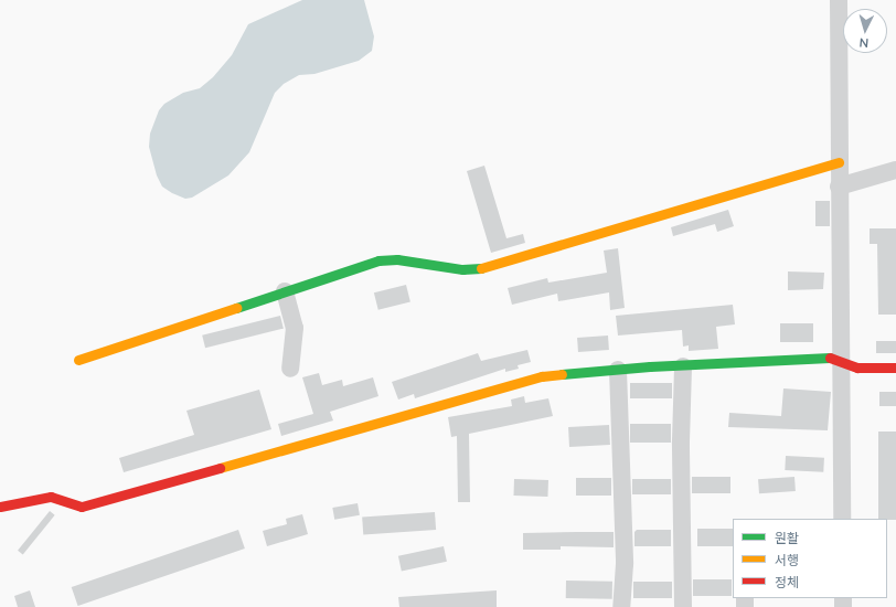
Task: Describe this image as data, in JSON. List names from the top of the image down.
{
  "legend": ["원활", "서행", "정체"],
  "north": "bottom"
}
